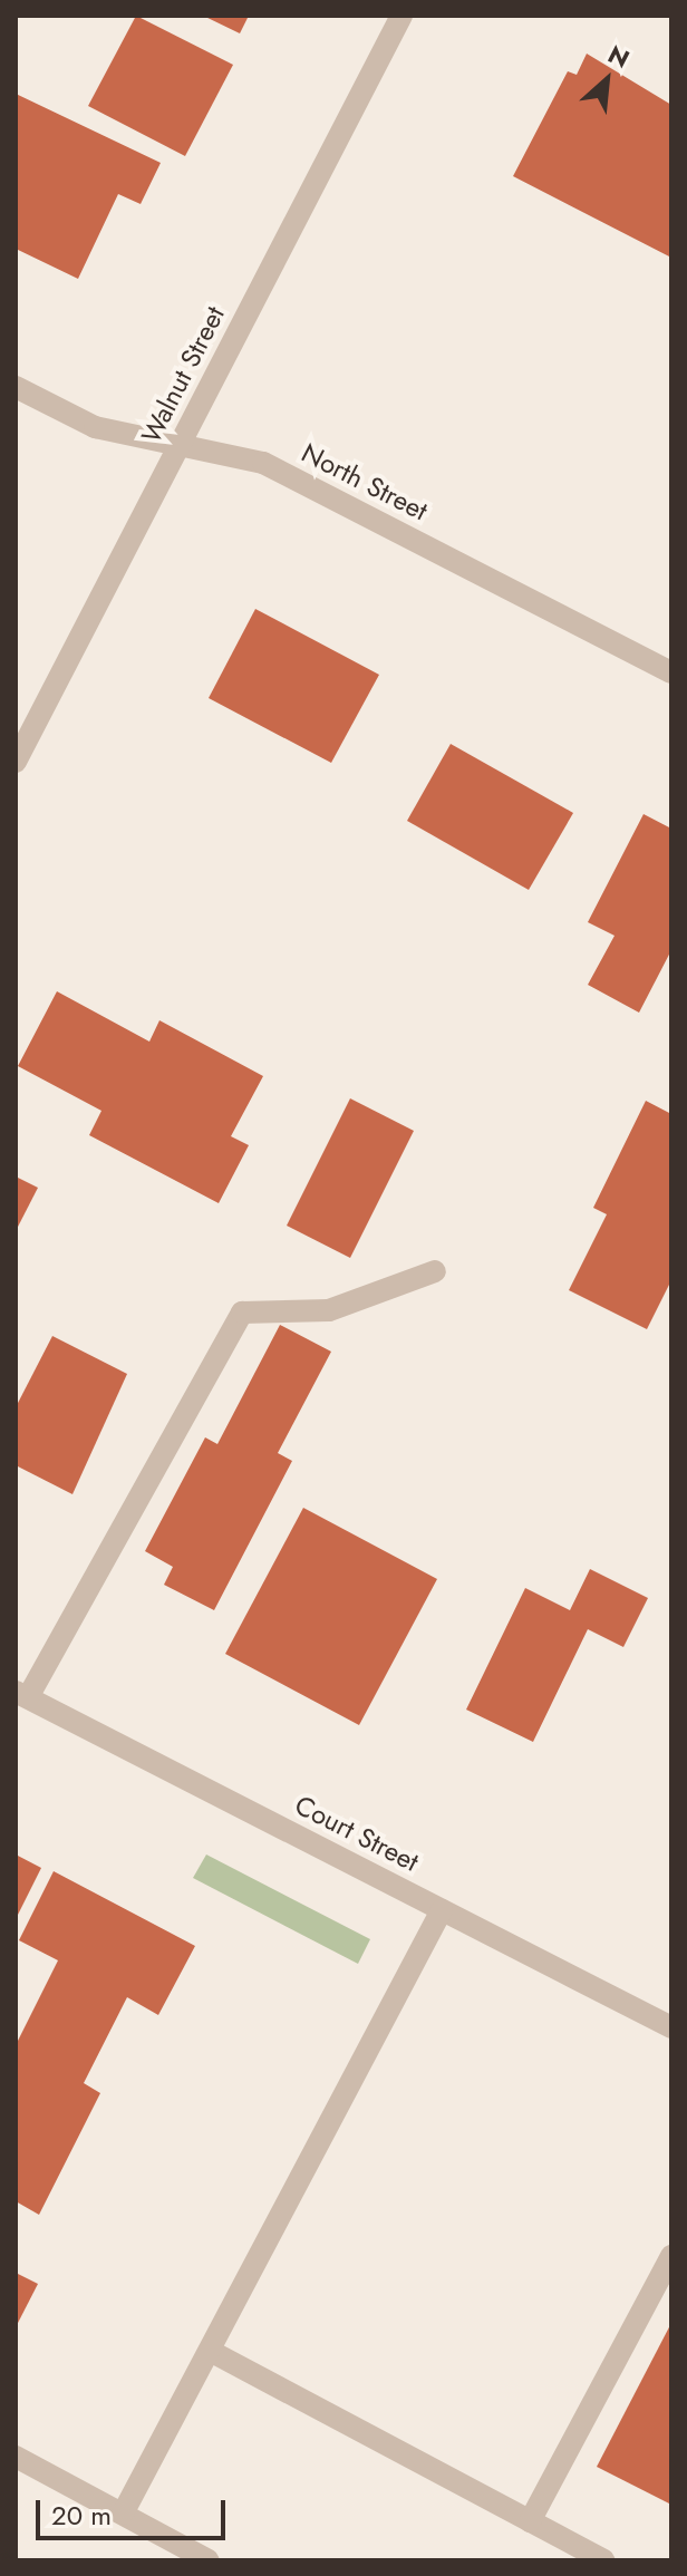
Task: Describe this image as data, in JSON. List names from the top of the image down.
{
  "streets": {
    "street": ["Walnut Street", "North Street", "Court Street"]
  },
  "crossings": [
    ["Walnut Street", "North Street"]
  ],
  "scale_bar": "20 m",
  "north": "top right"
}
